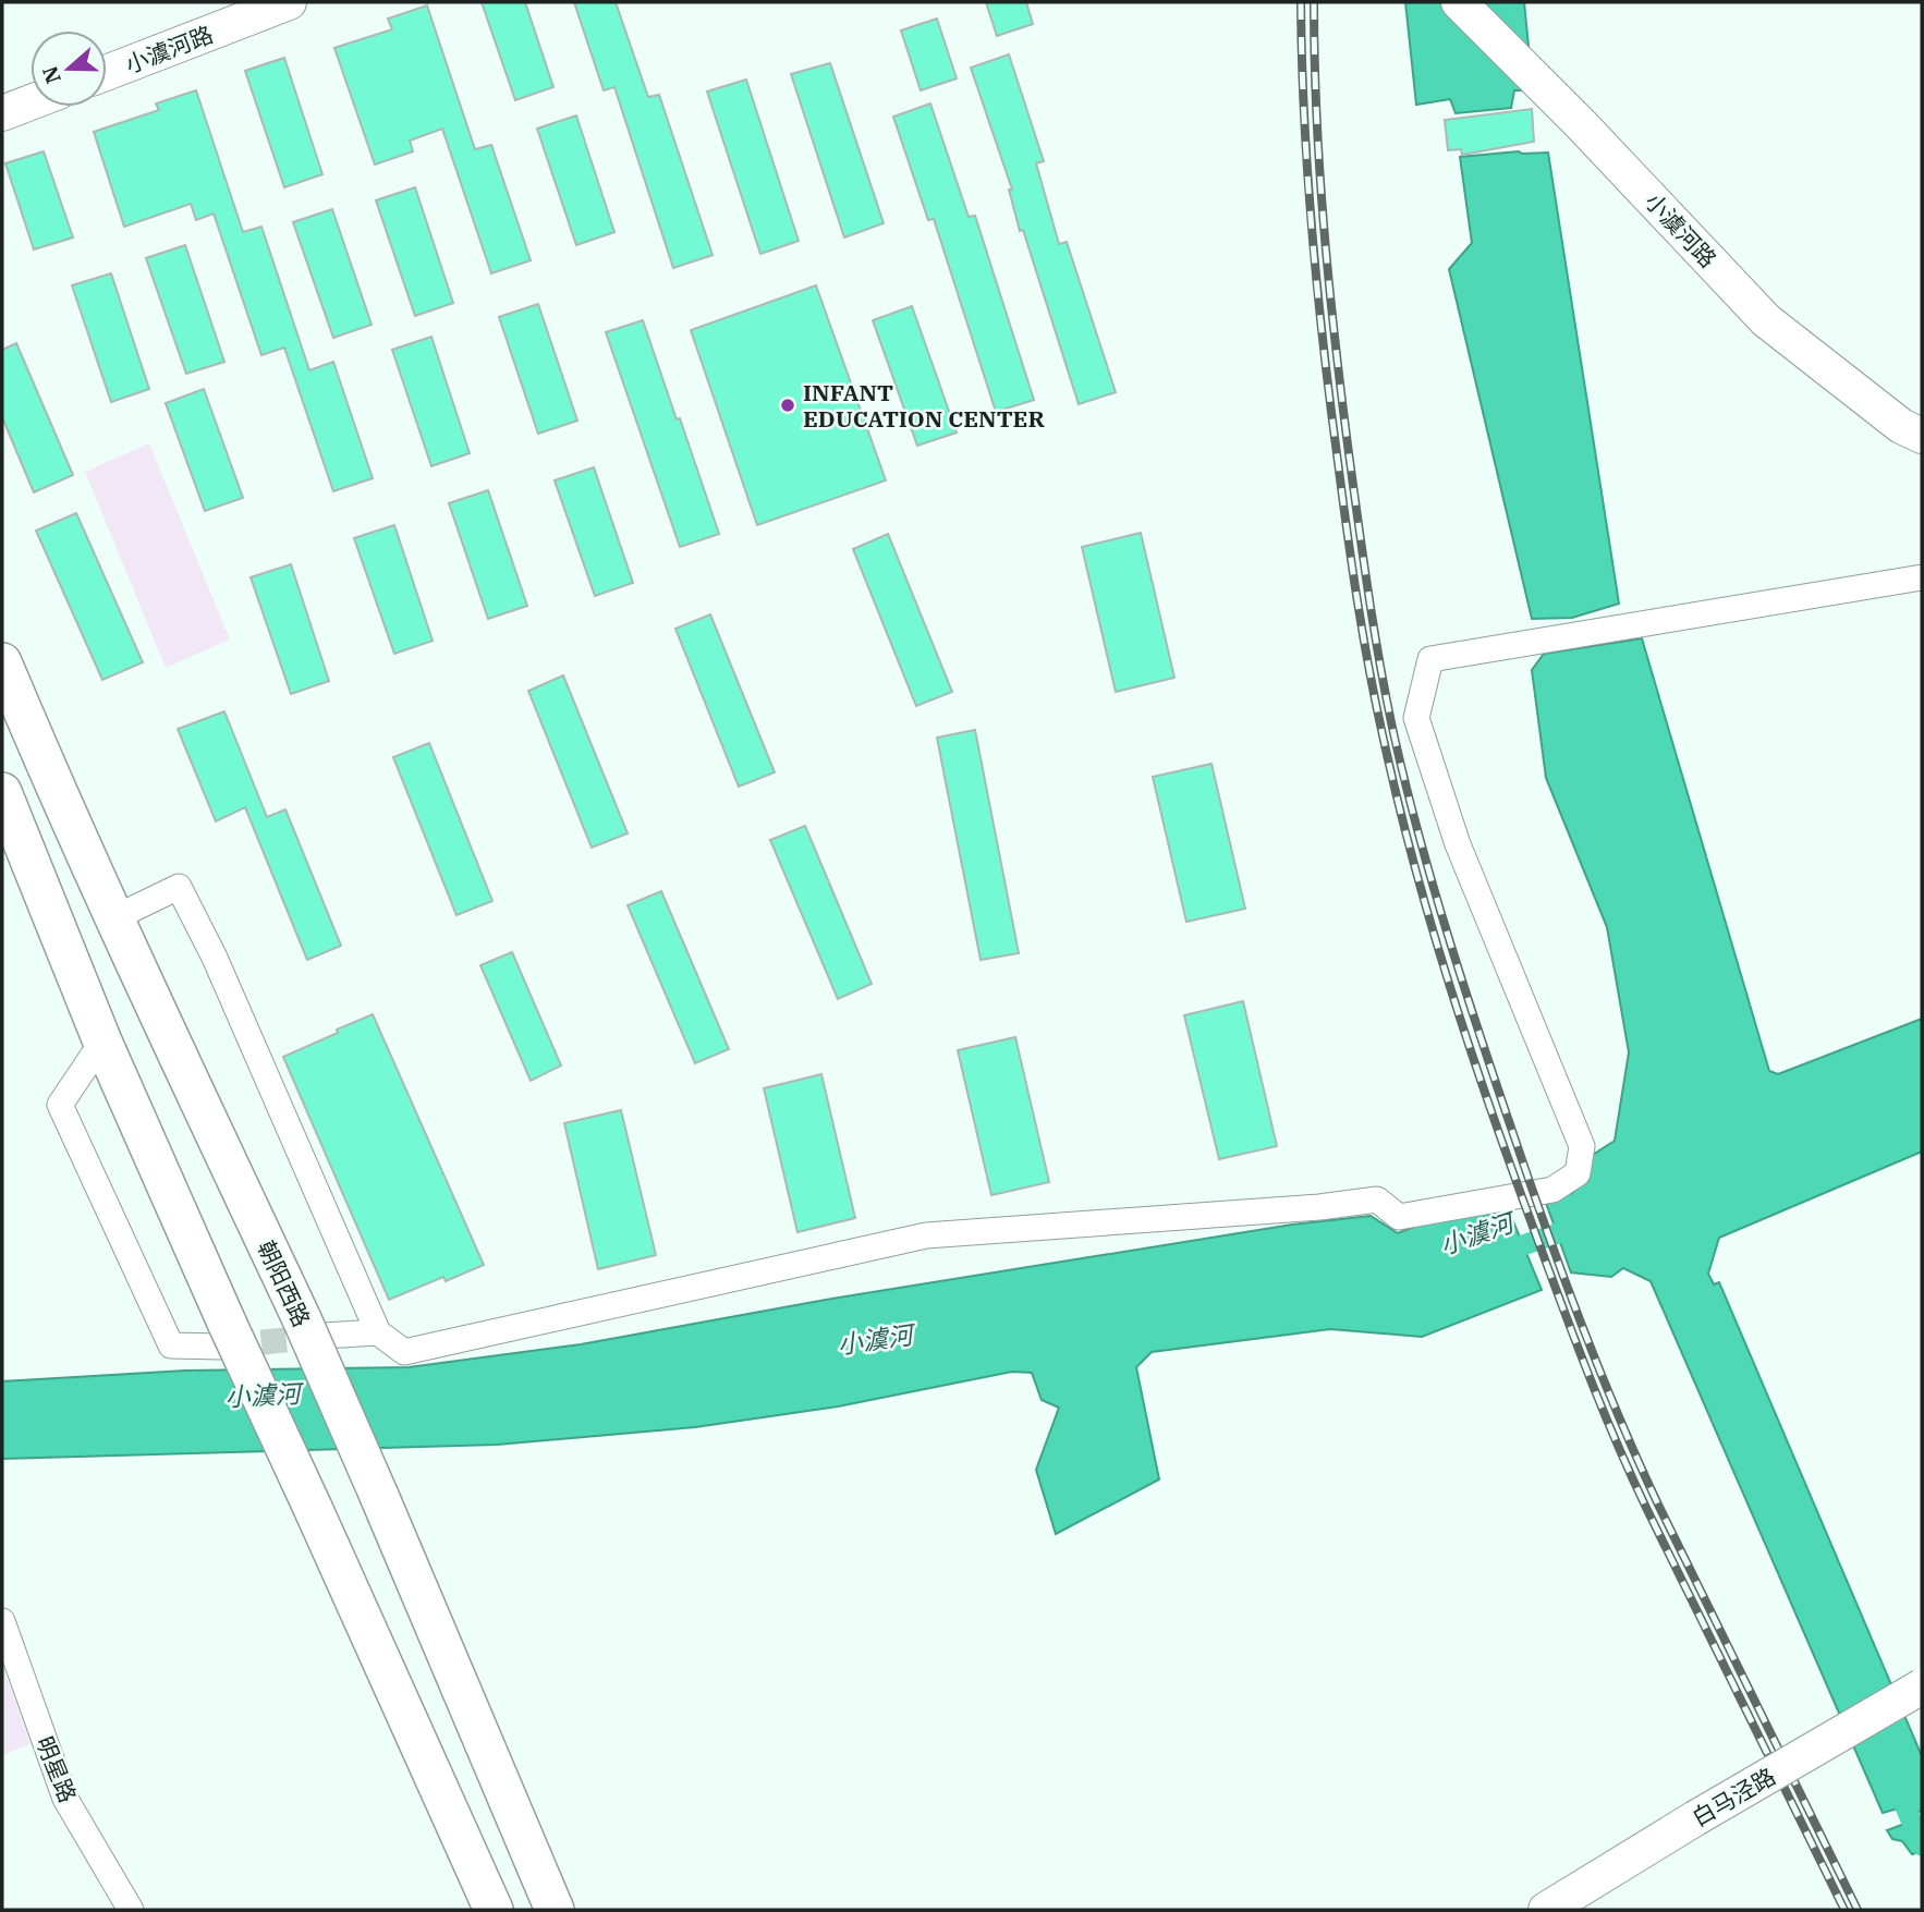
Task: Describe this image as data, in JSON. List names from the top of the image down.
{
  "streets": {
    "main road": ["小澞河路", "朝阳西路", "白马泾路"],
    "street": ["明星路"]
  },
  "water": ["小澞河"],
  "places": ["INFANT EDUCATION CENTER"],
  "north": "left"
}
